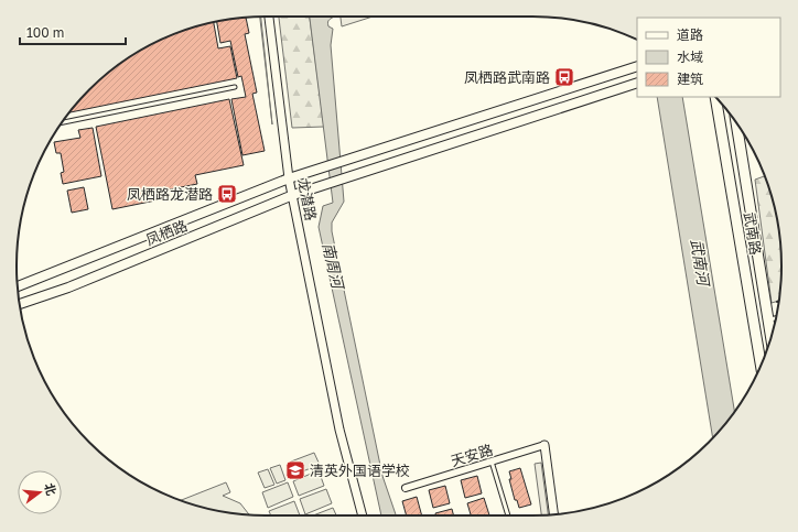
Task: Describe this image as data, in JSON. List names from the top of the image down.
{
  "streets": {
    "main road": ["凤栖路", "武南路"],
    "street": ["龙潜路", "天安路"]
  },
  "crossings": [
    ["龙潜路", "凤栖路"]
  ],
  "water": ["武南河", "南周河"],
  "places": {
    "bus stop": ["凤栖路武南路", "凤栖路龙潜路"],
    "school or university": ["清英外国语学校"]
  },
  "legend": ["道路", "水域", "建筑"],
  "scale_bar": "100 m",
  "north": "right"
}
